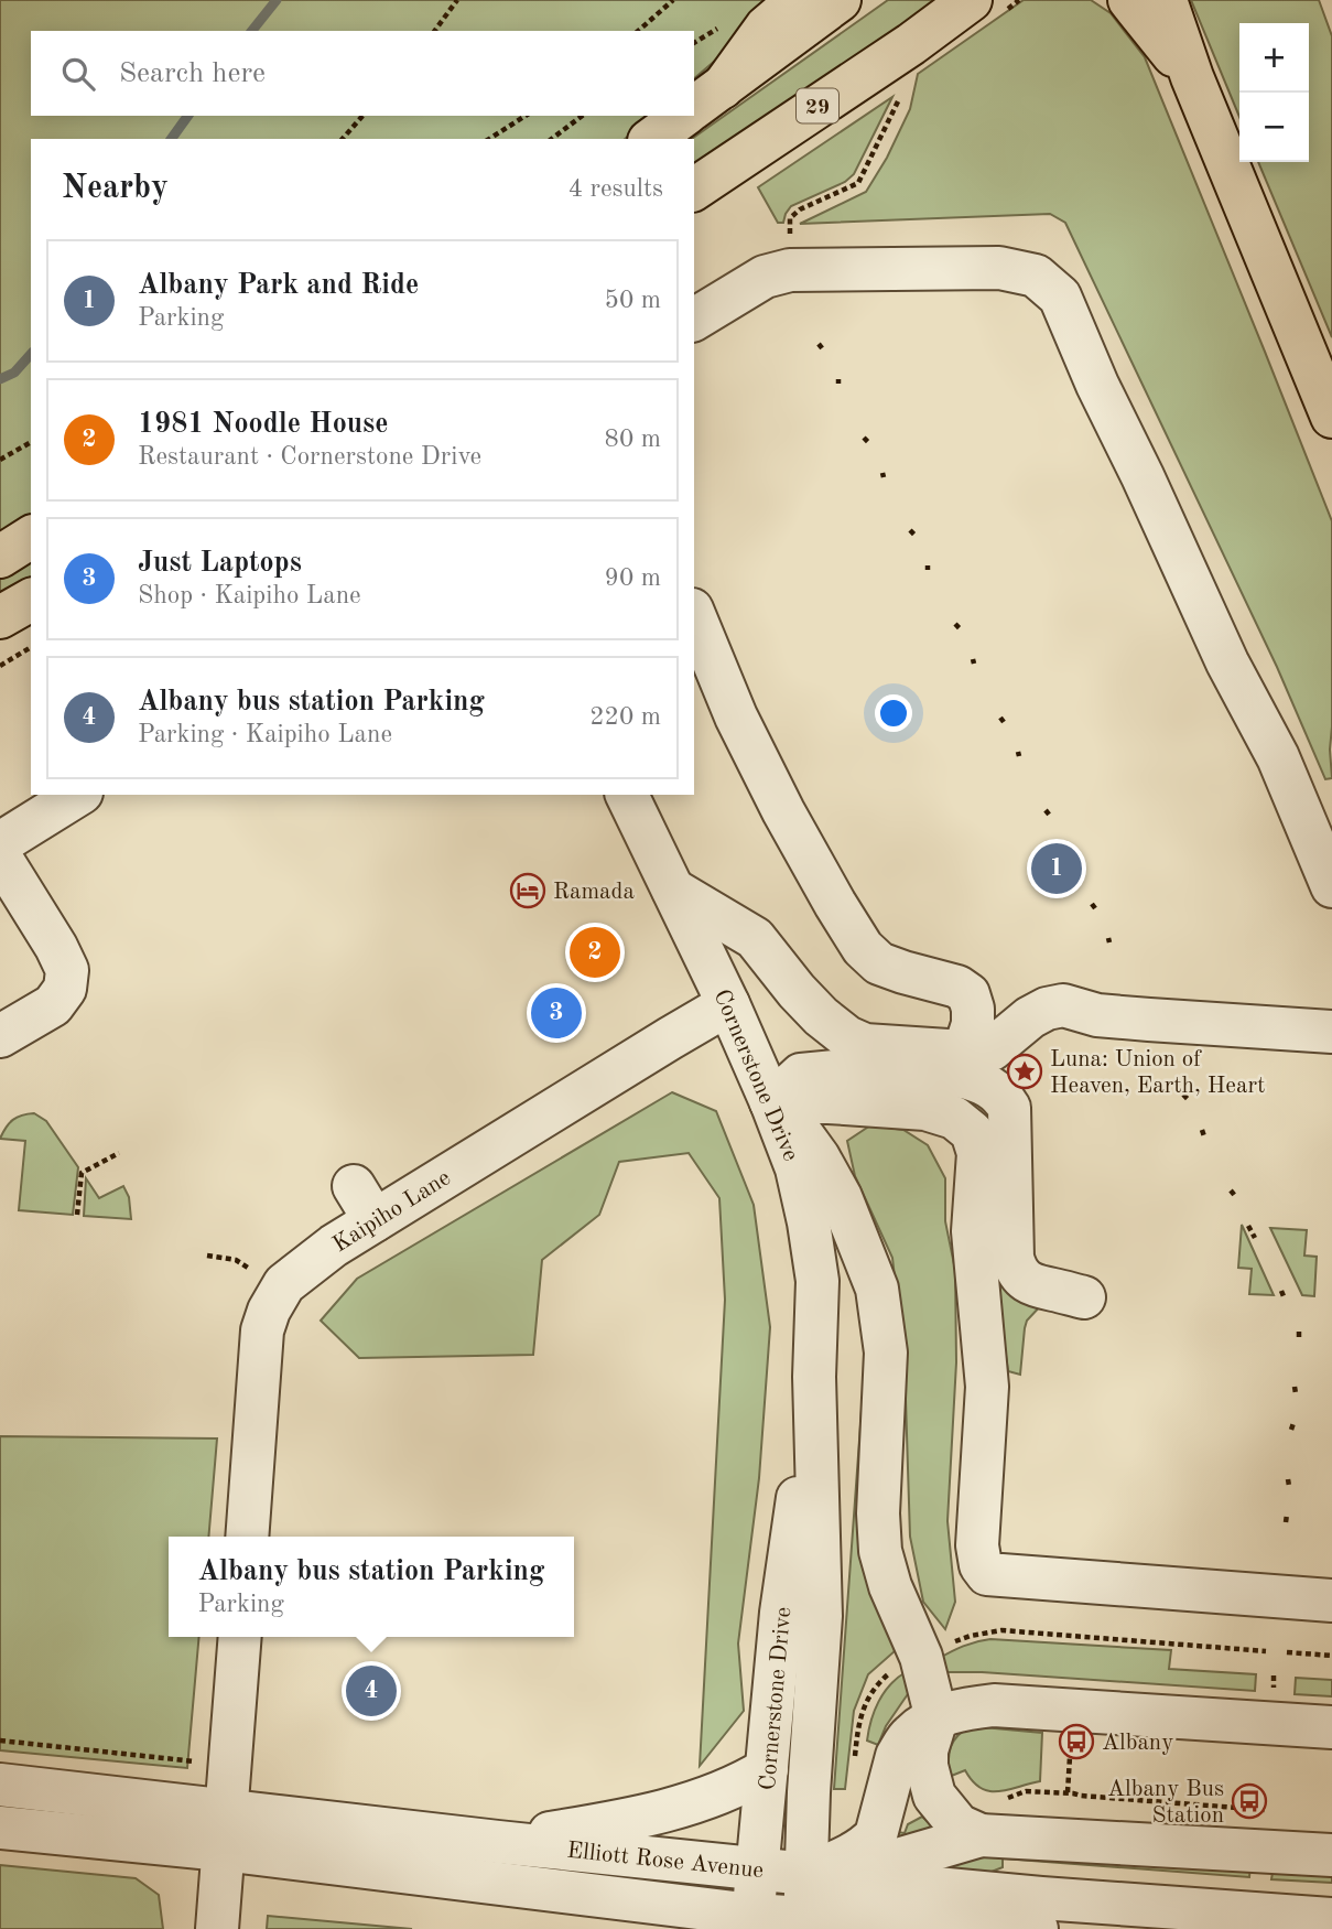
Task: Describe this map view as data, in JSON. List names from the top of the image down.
{
  "streets": {
    "main road": ["29"],
    "street": ["Cornerstone Drive", "Kaipiho Lane", "Elliott Rose Avenue"]
  },
  "crossings": [
    ["Cornerstone Drive", "Kaipiho Lane"],
    ["Cornerstone Drive", "Elliott Rose Avenue"]
  ],
  "places": {
    "hotel": ["Ramada"],
    "place": ["Luna: Union of Heaven, Earth, Heart"],
    "bus stop": ["Albany", "Albany Bus Station"]
  },
  "page": {
    "map_buttons": ["+", "−"],
    "search": "Search here",
    "heading": ["Nearby", "4 results"],
    "list": [
      {
        "mark": "1",
        "name": "Albany Park and Ride",
        "note": "Parking",
        "value": "50 m"
      },
      {
        "mark": "2",
        "name": "1981 Noodle House",
        "note": "Restaurant · Cornerstone Drive",
        "value": "80 m"
      },
      {
        "mark": "3",
        "name": "Just Laptops",
        "note": "Shop · Kaipiho Lane",
        "value": "90 m"
      },
      {
        "mark": "4",
        "name": "Albany bus station Parking",
        "note": "Parking · Kaipiho Lane",
        "value": "220 m"
      }
    ],
    "pins": [
      "1",
      "2",
      "3",
      "4"
    ],
    "popup": ["Albany bus station Parking", "Parking"]
  }
}
